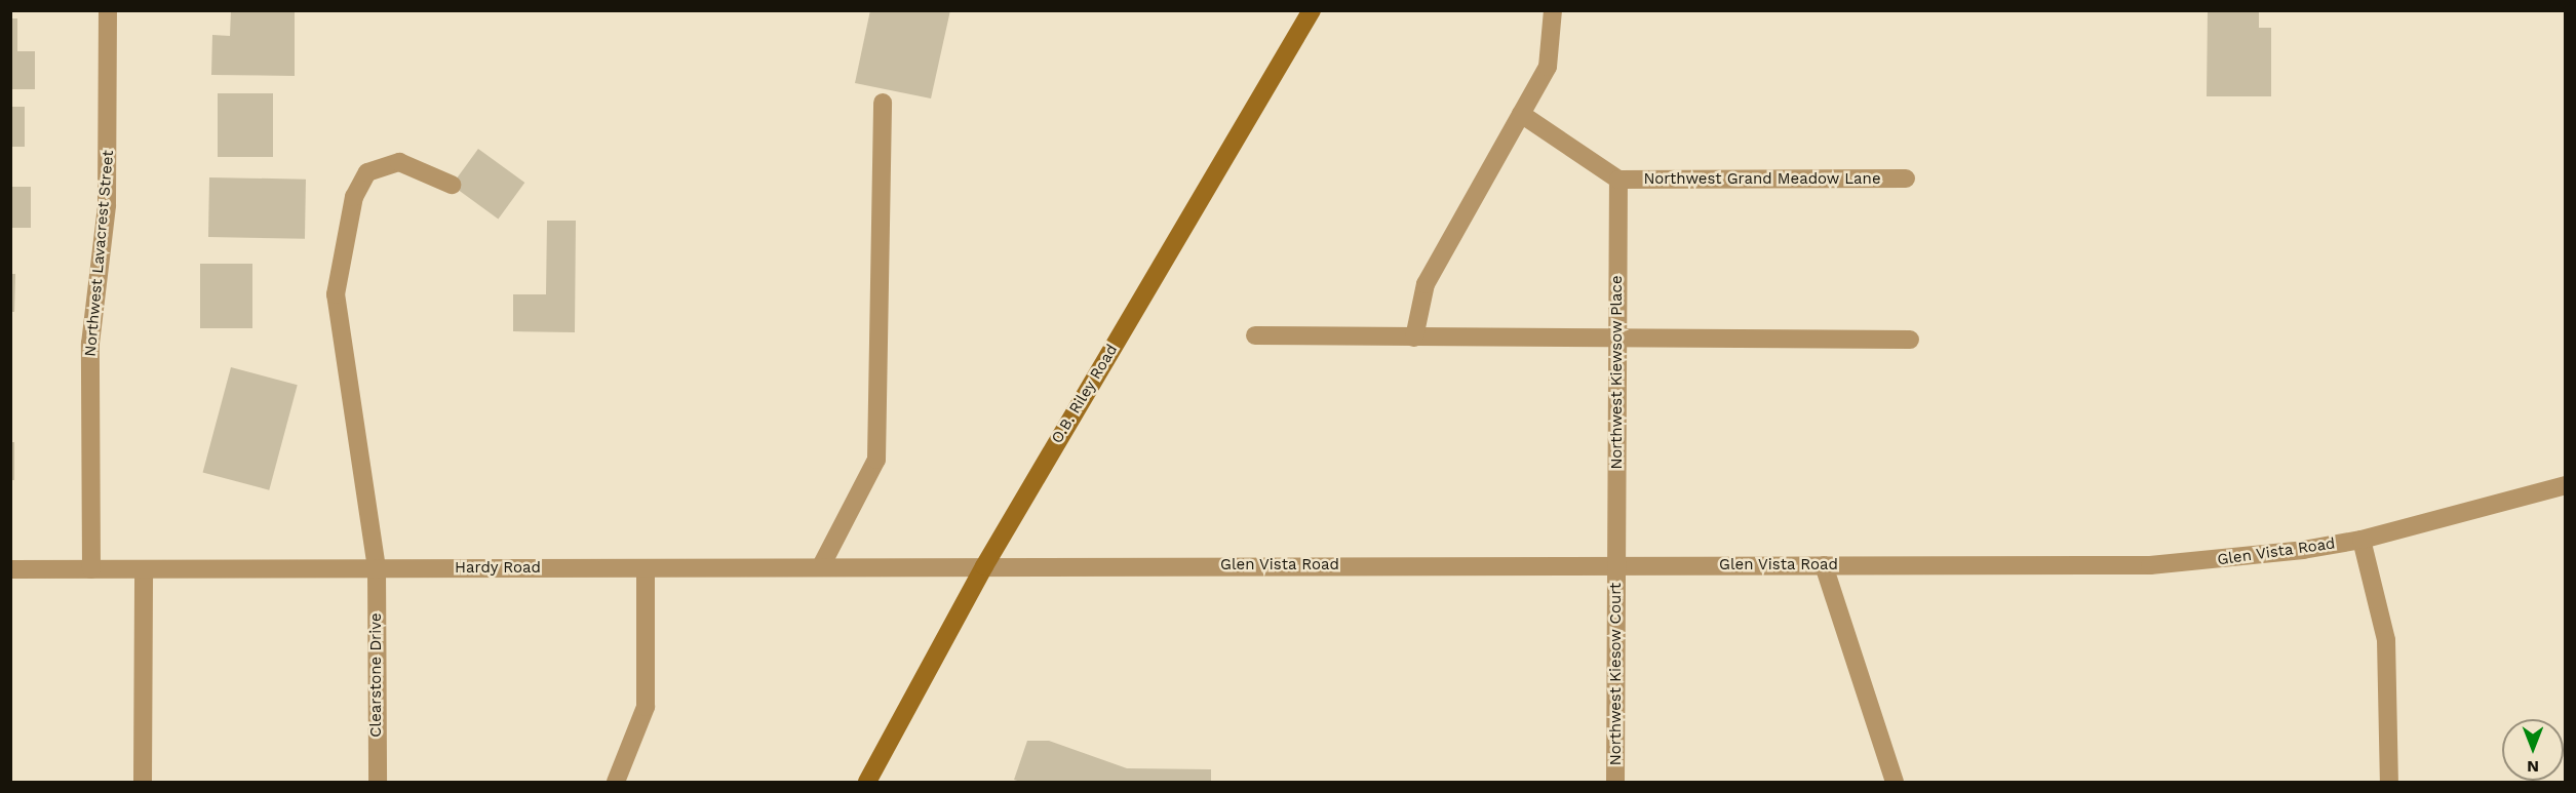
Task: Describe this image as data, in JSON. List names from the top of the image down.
{
  "streets": {
    "street": [
      "Northwest Grand Meadow Lane",
      "Northwest Lavacrest Street",
      "Northwest Kiewsow Place",
      "O.B. Riley Road",
      "Glen Vista Road",
      "Hardy Road",
      "Northwest Kiesow Court",
      "Clearstone Drive"
    ]
  },
  "crossings": [
    ["Northwest Grand Meadow Lane", "Northwest Kiewsow Place"],
    ["Northwest Lavacrest Street", "Hardy Road"],
    ["Northwest Kiewsow Place", "Glen Vista Road"],
    ["Northwest Kiewsow Place", "Northwest Kiesow Court"],
    ["O.B. Riley Road", "Glen Vista Road"],
    ["O.B. Riley Road", "Hardy Road"],
    ["Glen Vista Road", "Hardy Road"],
    ["Glen Vista Road", "Northwest Kiesow Court"],
    ["Hardy Road", "Clearstone Drive"]
  ],
  "north": "bottom"
}
